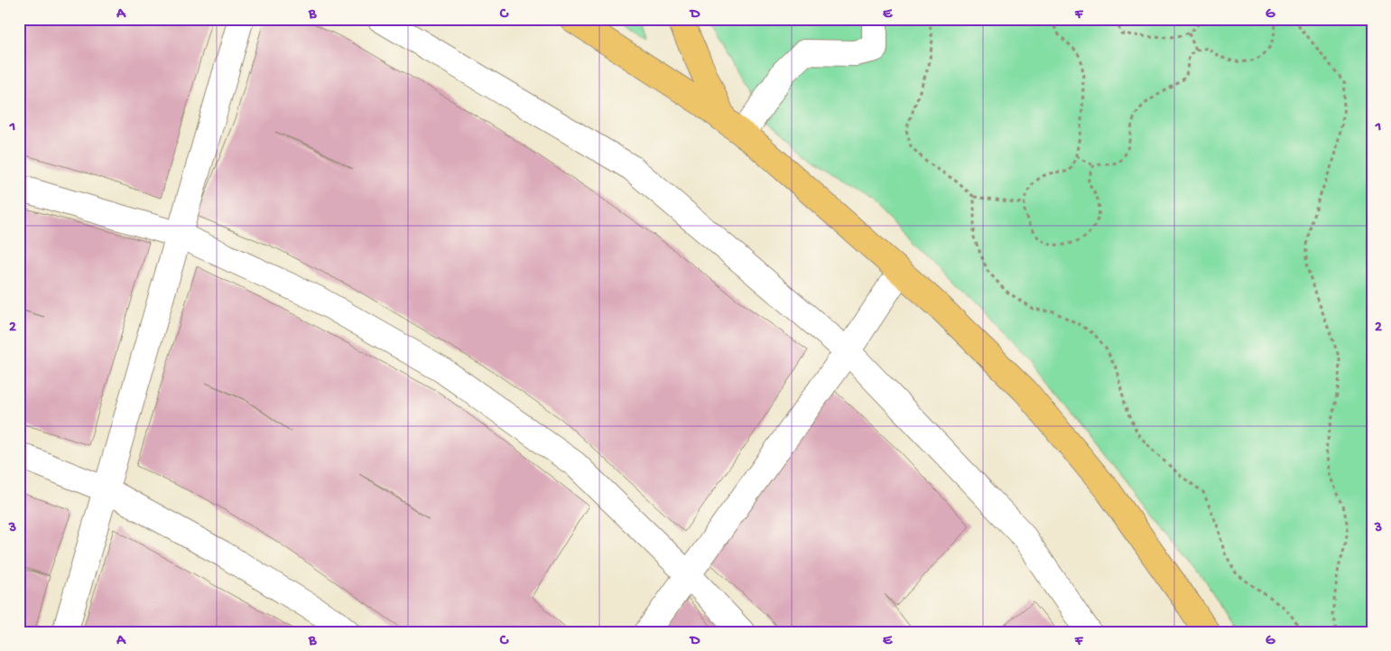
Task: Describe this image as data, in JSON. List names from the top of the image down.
{
  "grid": {
    "columns": [
      "A",
      "B",
      "C",
      "D",
      "E",
      "F",
      "G"
    ],
    "rows": ["1", "2", "3"]
  }
}
